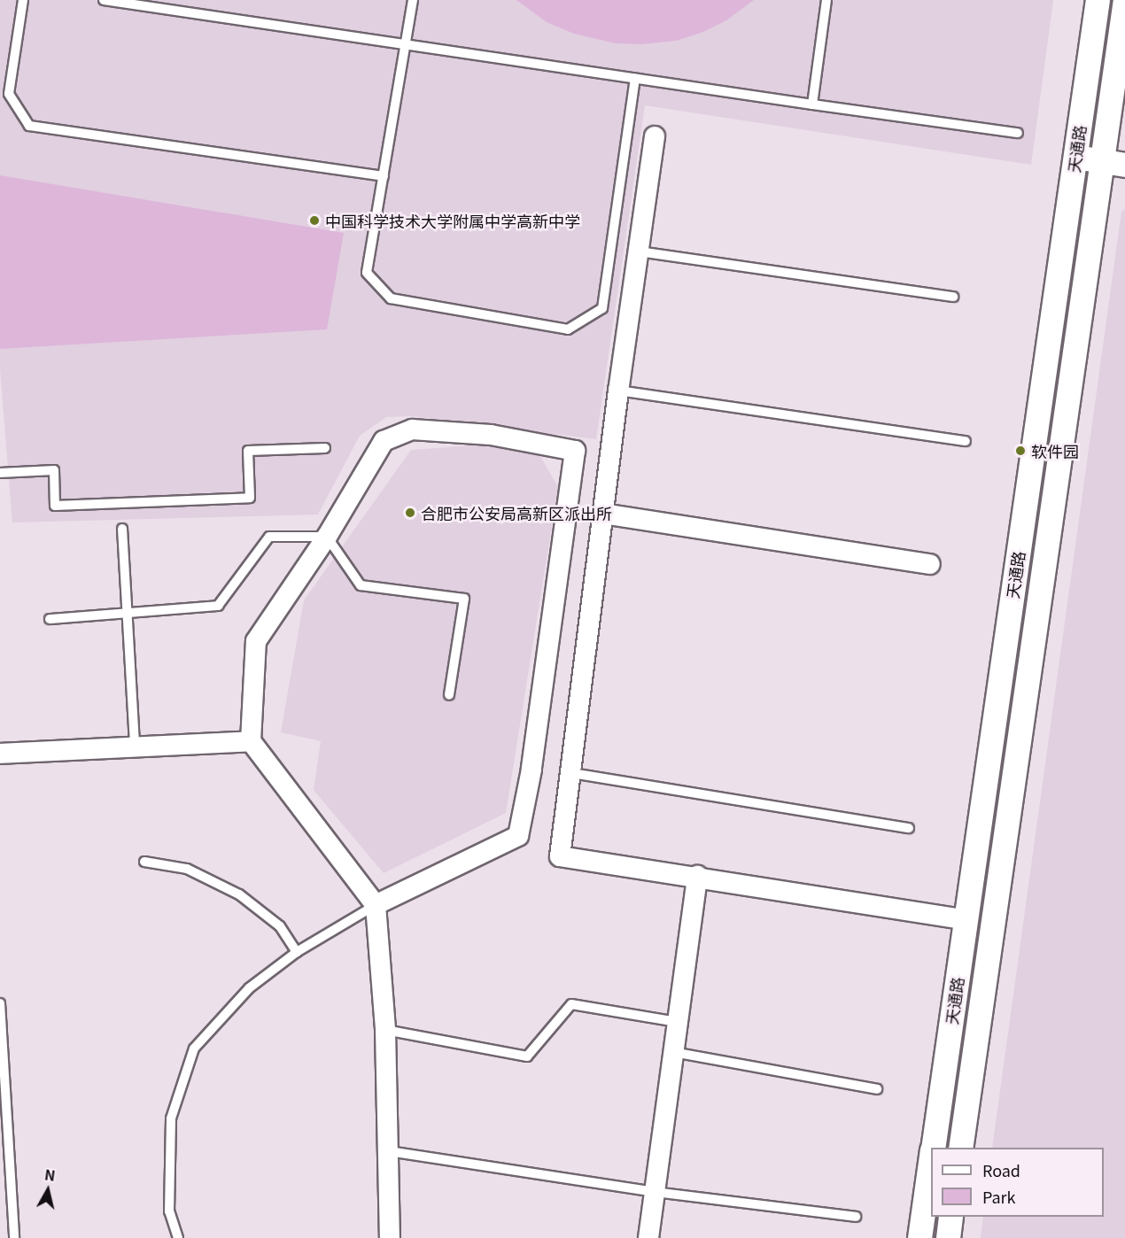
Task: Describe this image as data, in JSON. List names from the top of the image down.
{
  "streets": {
    "street": ["天通路"]
  },
  "places": ["中国科学技术大学附属中学高新中学", "软件园", "合肥市公安局高新区派出所"],
  "legend": ["Road", "Park"],
  "north": "top"
}
